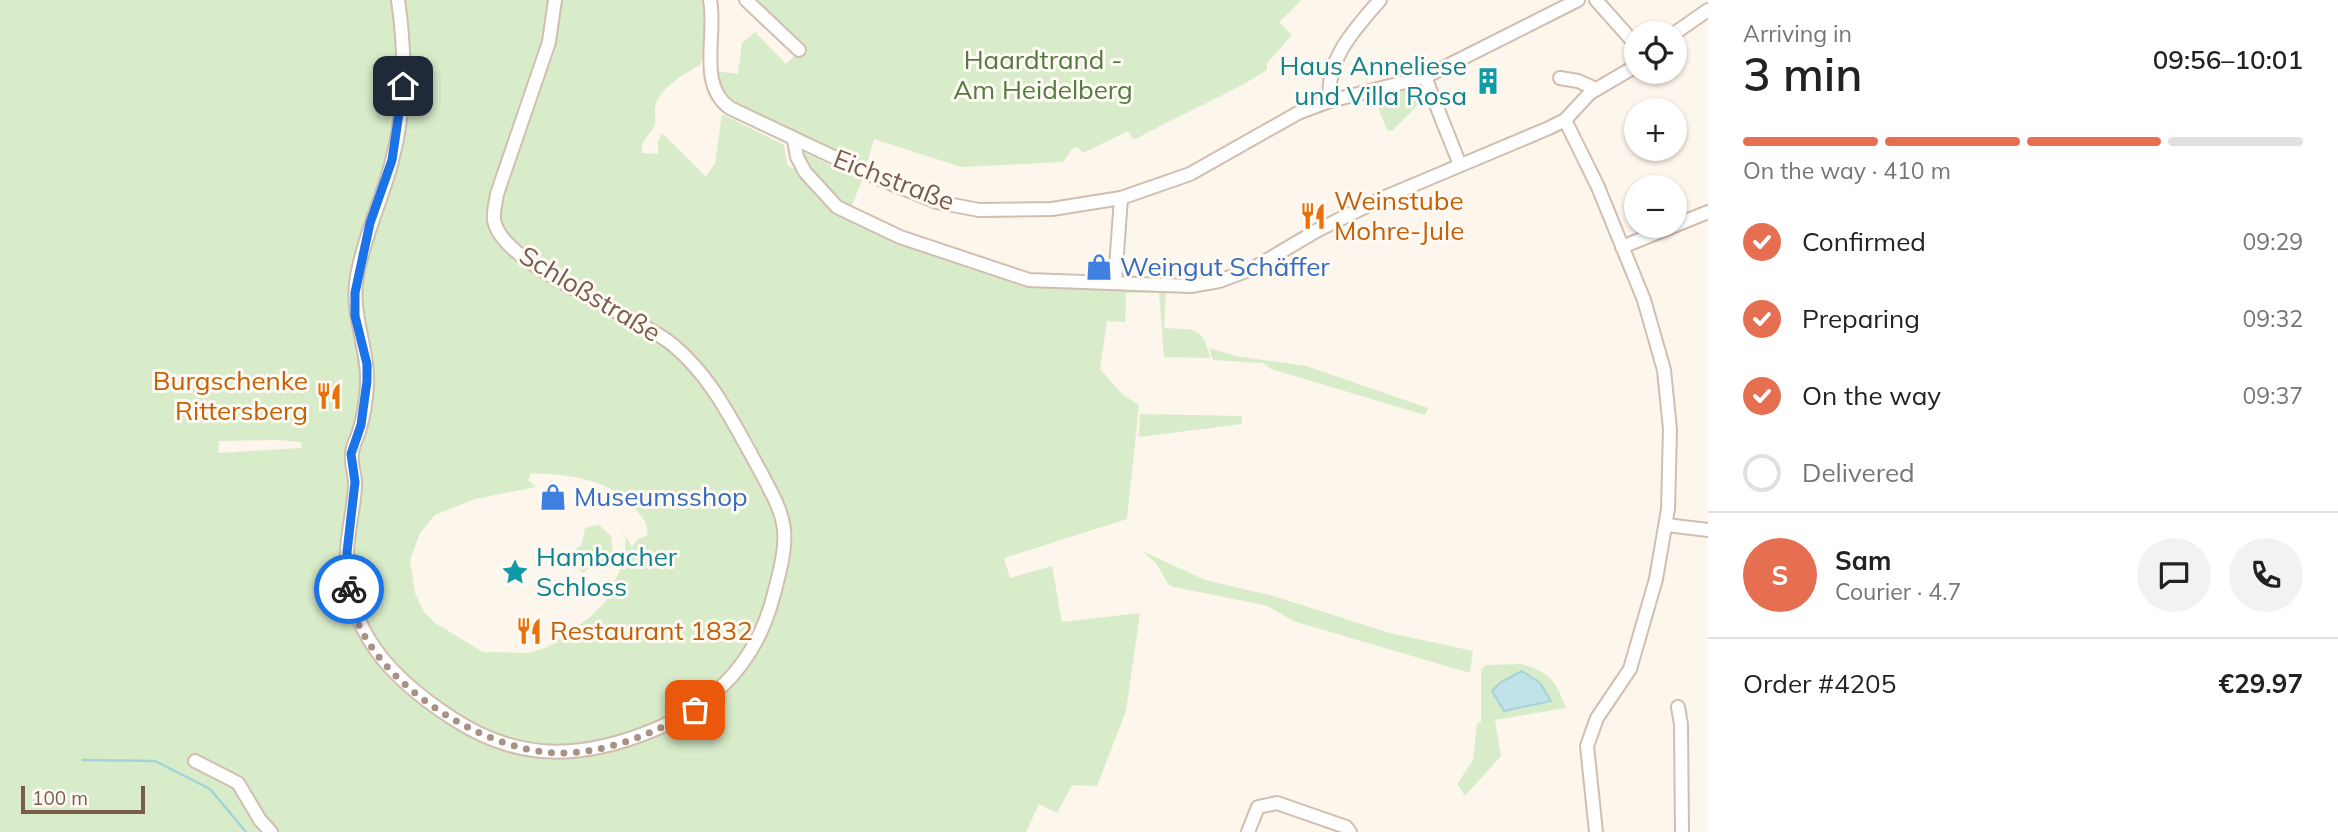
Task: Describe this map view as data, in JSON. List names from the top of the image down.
{
  "streets": {
    "street": ["Eichstraße", "Schloßstraße"]
  },
  "parks": ["Haardtrand - Am Heidelberg"],
  "places": {
    "building": ["Haus Anneliese und Villa Rosa"],
    "restaurant": ["Weinstube Mohre-Jule", "Burgschenke Rittersberg", "Restaurant 1832"],
    "shop": ["Weingut Schäffer", "Museumsshop"],
    "place": ["Hambacher Schloss"]
  },
  "scale_bar": "100 m",
  "page": {
    "heading": ["3 min", "Arriving in", "09:56–10:01"],
    "panel": [
      "Sam",
      "Courier · 4.7",
      "Order #4205",
      "€29.97"
    ],
    "map_buttons": ["+", "−"],
    "bar": "On the way · 410 m",
    "list": [
      ["Confirmed", "09:29"],
      ["Preparing", "09:32"],
      ["On the way", "09:37"],
      "Delivered"
    ],
    "round": "S",
    "scale": "100 m"
  }
}
